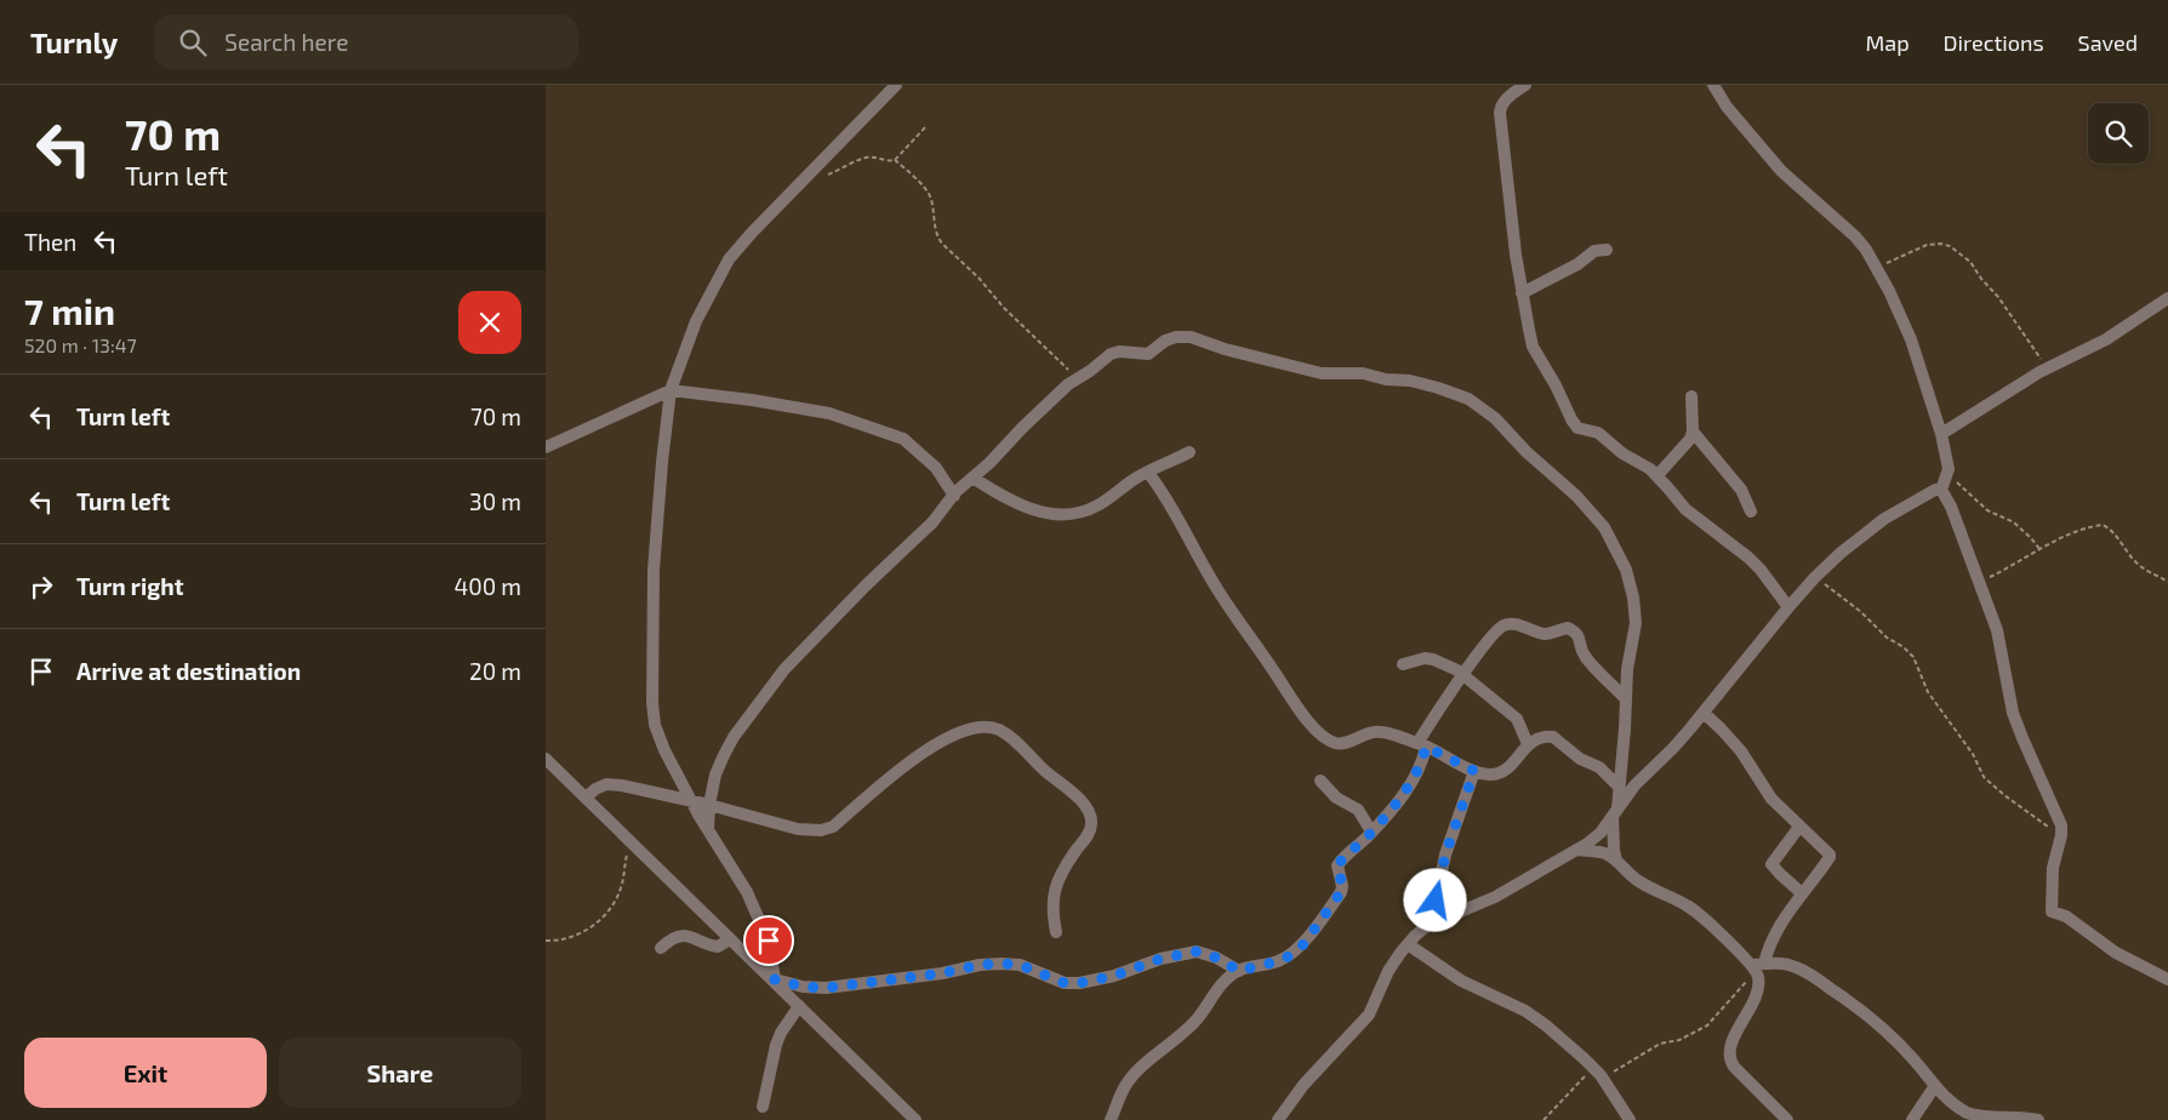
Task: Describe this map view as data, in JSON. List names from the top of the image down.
{
  "page": {
    "header": "Turnly",
    "search": "Search here",
    "nav": ["Map", "Directions", "Saved"],
    "turn": ["70 m", "Turn left"],
    "then": "Then",
    "heading": ["7 min", "520 m · 13:47"],
    "list": [
      {
        "name": "Turn left",
        "value": "70 m"
      },
      {
        "name": "Turn left",
        "value": "30 m"
      },
      {
        "name": "Turn right",
        "value": "400 m"
      },
      {
        "name": "Arrive at destination",
        "value": "20 m"
      }
    ],
    "buttons": ["Exit", "Share"]
  }
}
